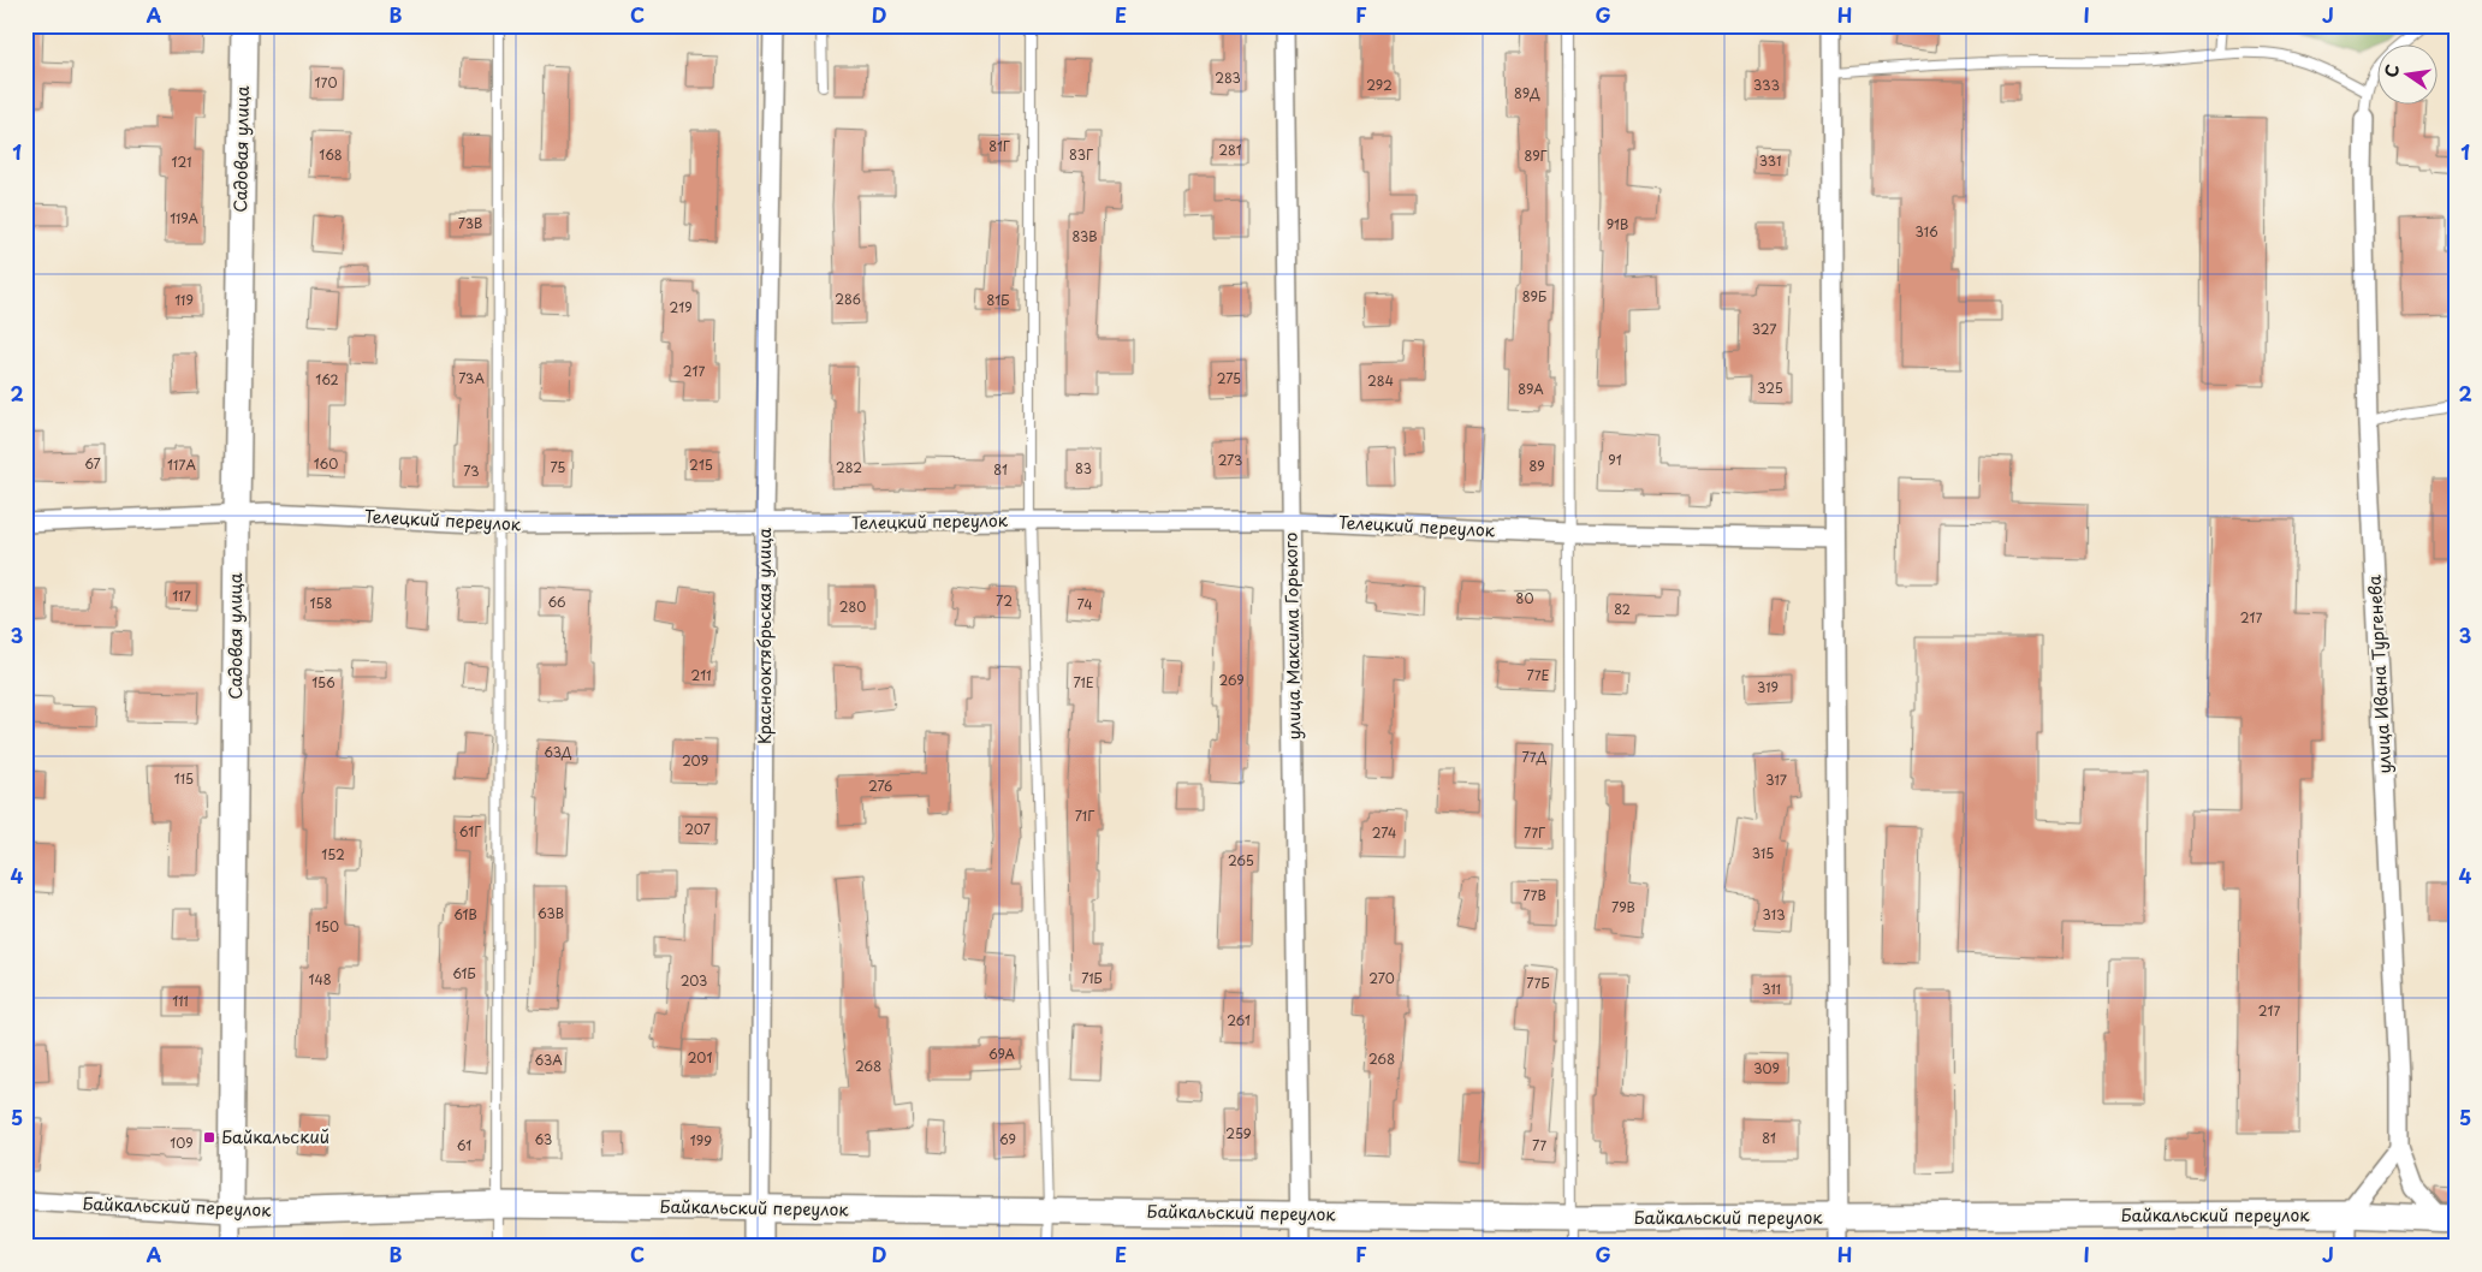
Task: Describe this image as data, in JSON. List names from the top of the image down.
{
  "streets": {
    "main road": ["Садовая улица", "Краснооктябрьская улица", "Байкальский переулок"],
    "street": ["Телецкий переулок", "улица Максима Горького", "улица Ивана Тургенева"]
  },
  "crossings": [
    ["Садовая улица", "Телецкий переулок"],
    ["Садовая улица", "Байкальский переулок"],
    ["Телецкий переулок", "Краснооктябрьская улица"],
    ["Телецкий переулок", "улица Максима Горького"],
    ["Краснооктябрьская улица", "Байкальский переулок"],
    ["улица Максима Горького", "Байкальский переулок"],
    ["улица Ивана Тургенева", "Байкальский переулок"]
  ],
  "places": {
    "transit": ["Байкальский"]
  },
  "house_numbers": [
    "283",
    "170",
    "292",
    "333",
    "89Д",
    "81Г",
    "281",
    "168",
    "83Г",
    "89Г",
    "331",
    "121",
    "119А",
    "73В",
    "91В",
    "316",
    "83В",
    "89Б",
    "286",
    "119",
    "81Б",
    "219",
    "327",
    "217",
    "73А",
    "275",
    "162",
    "284",
    "325",
    "89А",
    "273",
    "91",
    "67",
    "160",
    "117А",
    "215",
    "89",
    "75",
    "282",
    "83",
    "81",
    "73",
    "117",
    "80",
    "72",
    "66",
    "158",
    "74",
    "280",
    "82",
    "217",
    "211",
    "77Е",
    "269",
    "156",
    "71Е",
    "319",
    "63Д",
    "77Д",
    "209",
    "115",
    "317",
    "276",
    "71Г",
    "207",
    "61Г",
    "274",
    "77Г",
    "315",
    "152",
    "265",
    "77В",
    "79В",
    "63В",
    "61В",
    "313",
    "150",
    "61Б",
    "71Б",
    "270",
    "148",
    "203",
    "77Б",
    "311",
    "111",
    "217",
    "261",
    "69А",
    "201",
    "268",
    "63А",
    "268",
    "309",
    "259",
    "81",
    "63",
    "69",
    "199",
    "109",
    "61",
    "77"
  ],
  "north": "left",
  "grid": {
    "columns": [
      "A",
      "B",
      "C",
      "D",
      "E",
      "F",
      "G",
      "H",
      "I",
      "J"
    ],
    "rows": [
      "1",
      "2",
      "3",
      "4",
      "5"
    ]
  }
}
